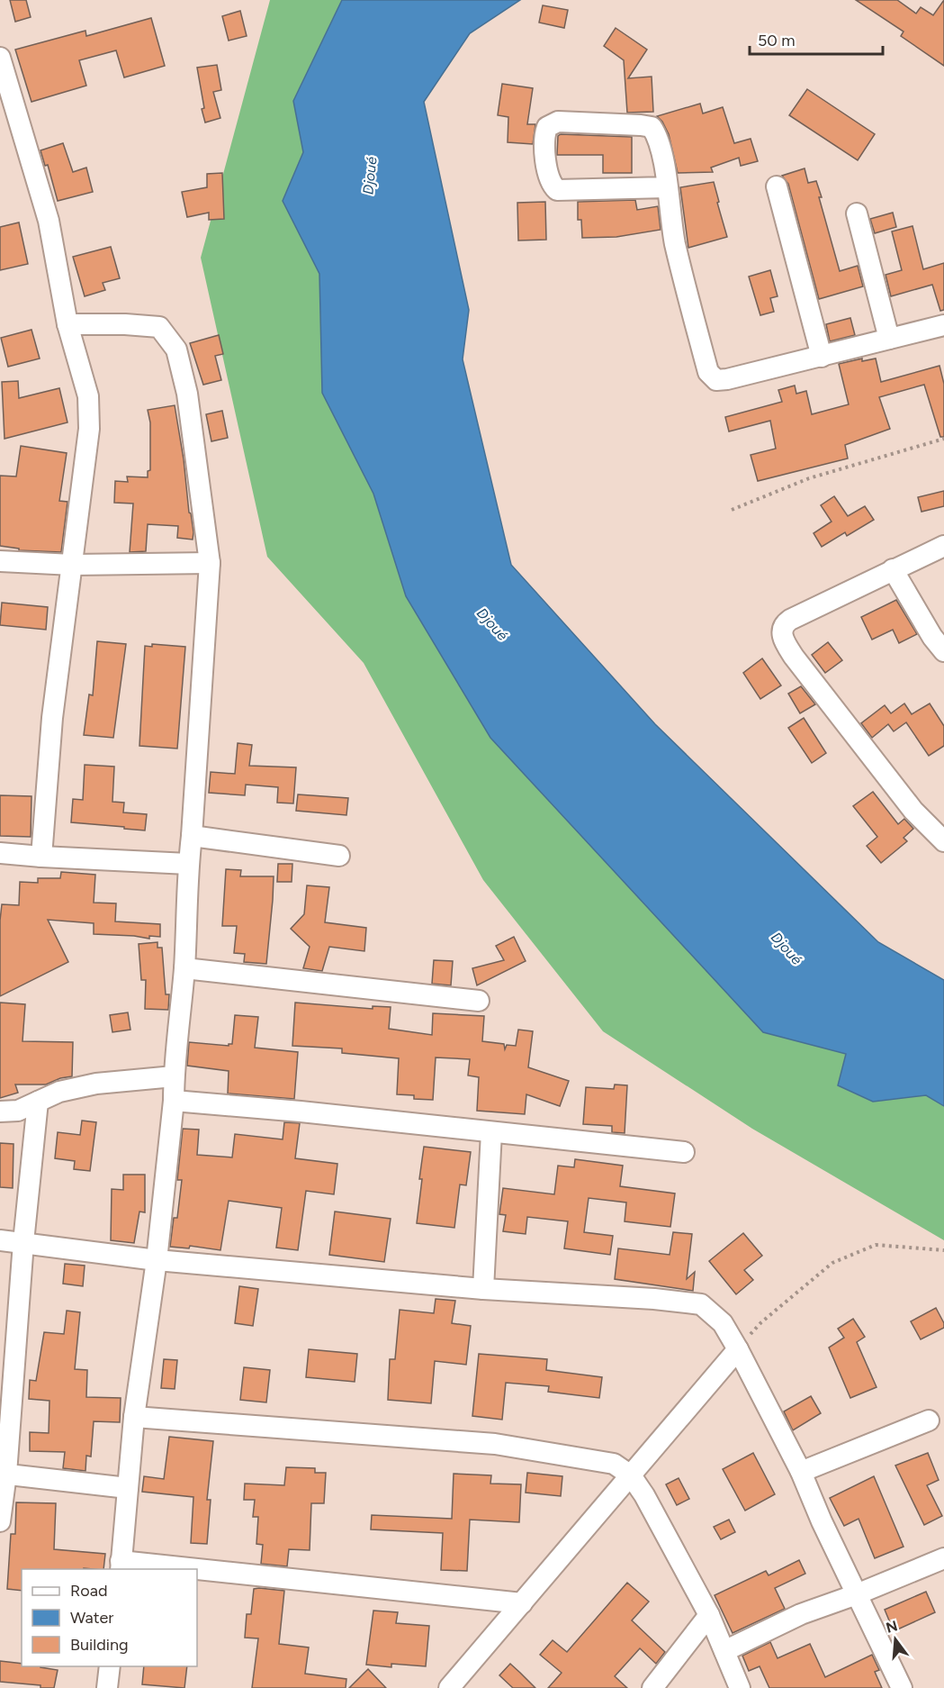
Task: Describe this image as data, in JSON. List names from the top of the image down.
{
  "water": ["Djoué"],
  "legend": ["Road", "Water", "Building"],
  "scale_bar": "50 m",
  "north": "top"
}
